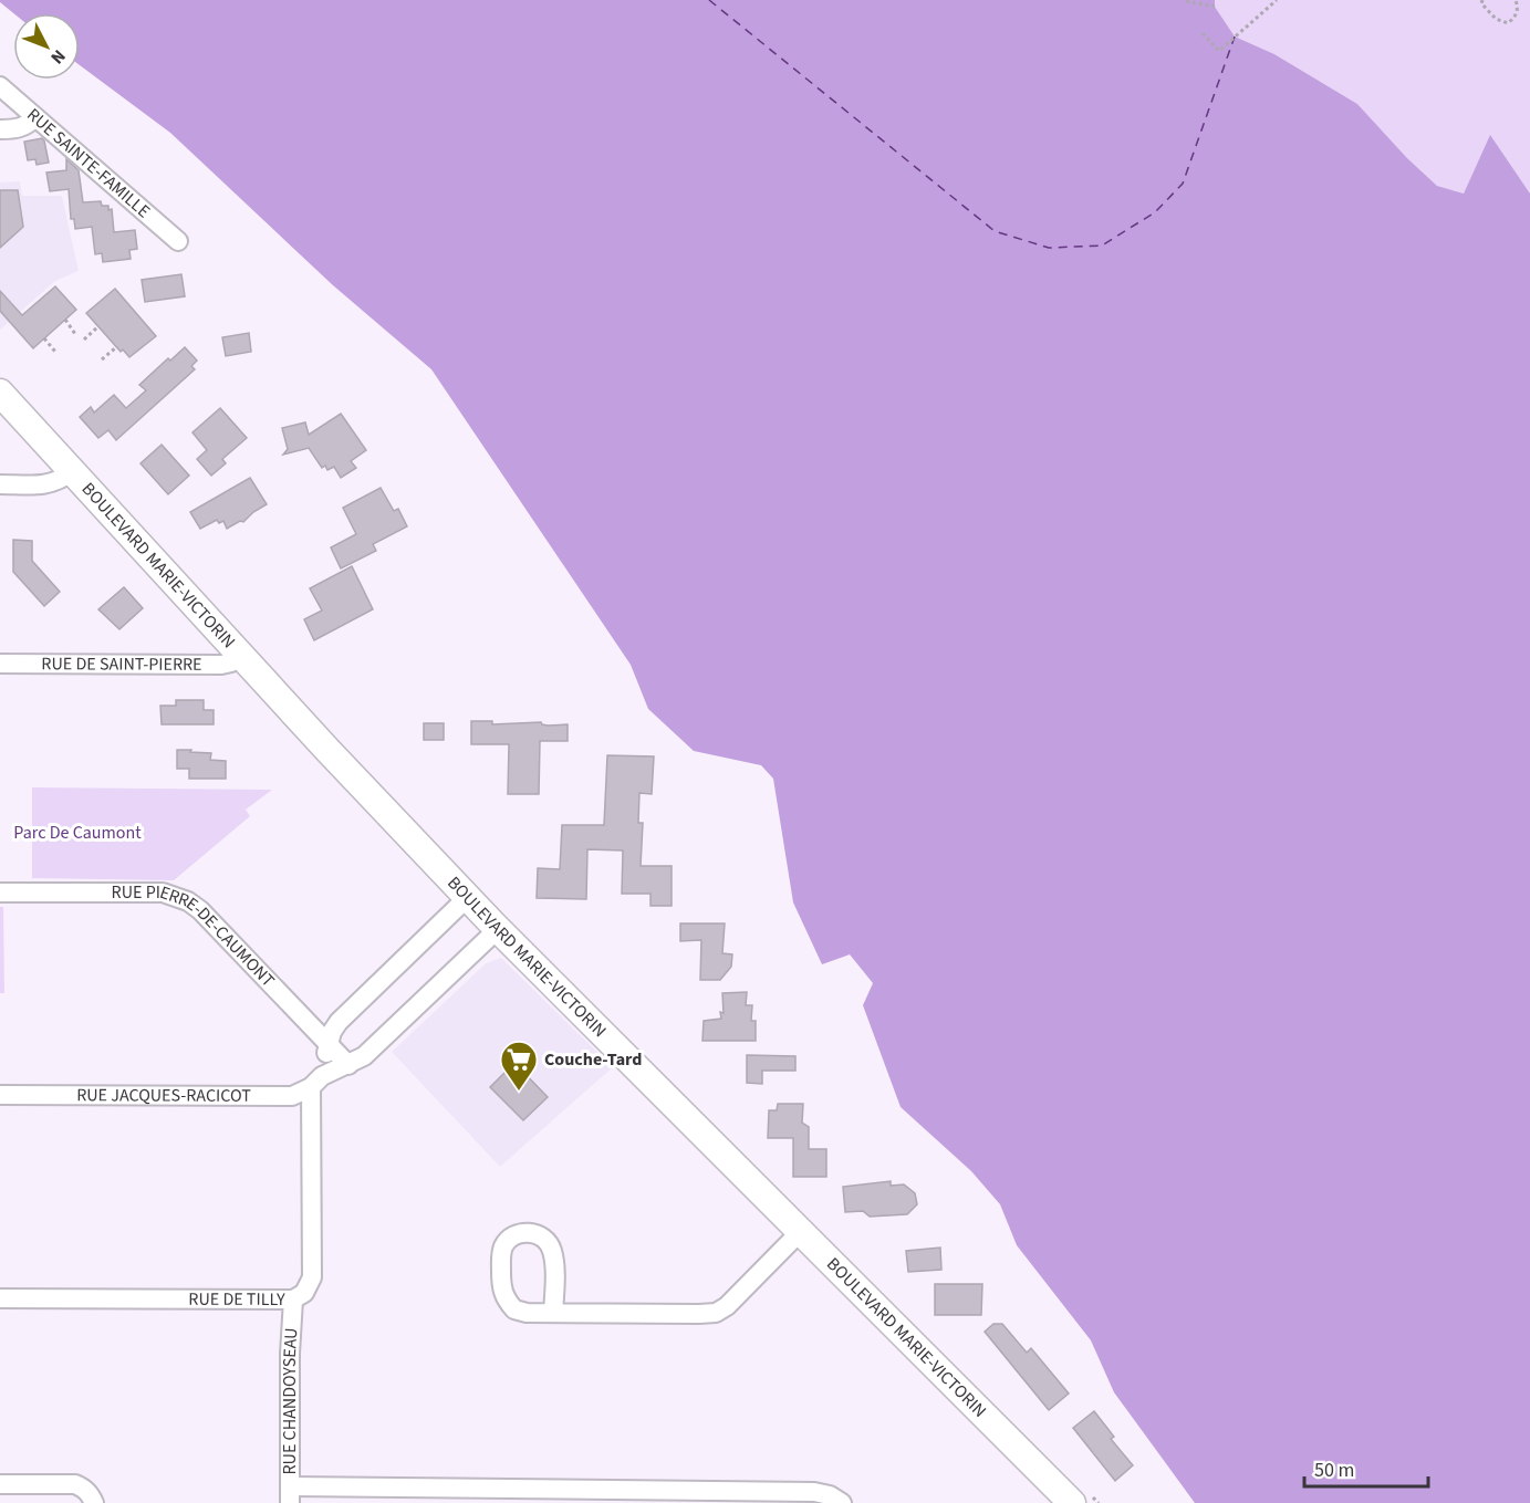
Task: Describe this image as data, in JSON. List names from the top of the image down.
{
  "streets": {
    "street": [
      "RUE SAINTE-FAMILLE",
      "BOULEVARD MARIE-VICTORIN",
      "RUE DE SAINT-PIERRE",
      "RUE PIERRE-DE-CAUMONT",
      "RUE JACQUES-RACICOT",
      "RUE DE TILLY",
      "RUE CHANDOYSEAU"
    ]
  },
  "crossings": [
    ["BOULEVARD MARIE-VICTORIN", "RUE DE SAINT-PIERRE"],
    ["BOULEVARD MARIE-VICTORIN", "RUE JACQUES-RACICOT"],
    ["RUE PIERRE-DE-CAUMONT", "RUE JACQUES-RACICOT"],
    ["RUE JACQUES-RACICOT", "RUE DE TILLY"],
    ["RUE DE TILLY", "RUE CHANDOYSEAU"]
  ],
  "parks": ["Parc De Caumont"],
  "places": {
    "supermarket": ["Couche-Tard"]
  },
  "scale_bar": "50 m",
  "north": "bottom right"
}
